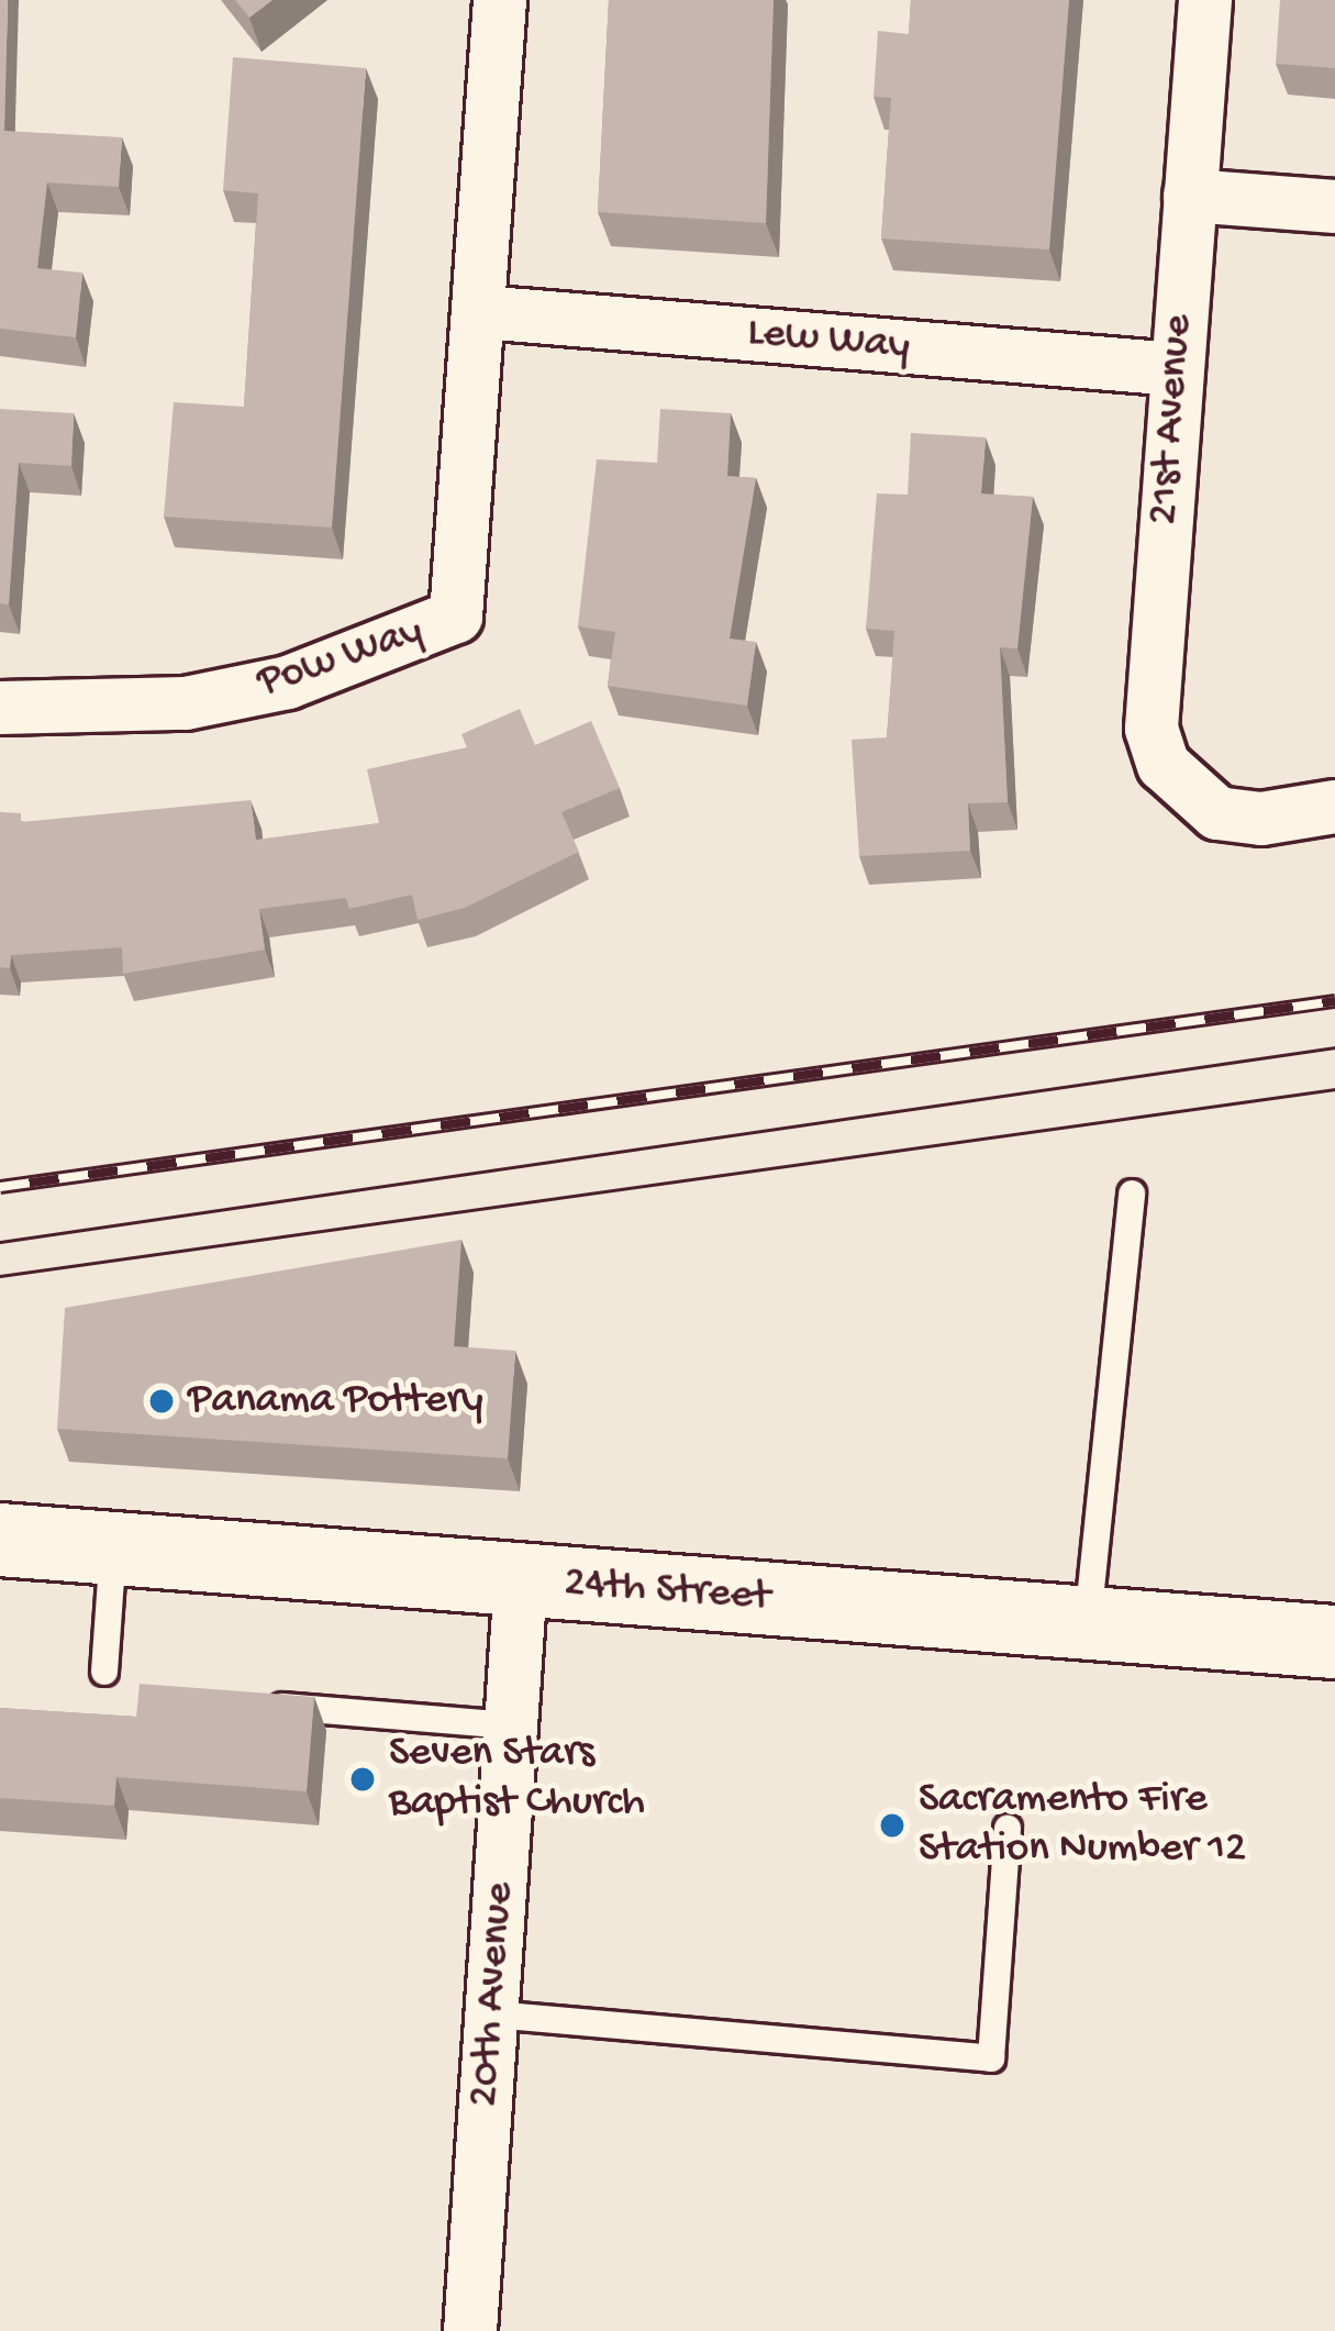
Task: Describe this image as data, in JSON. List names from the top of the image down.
{
  "streets": {
    "street": [
      "Lew Way",
      "21st Avenue",
      "Pow Way",
      "24th Street",
      "20th Avenue"
    ]
  },
  "crossings": [
    ["Lew Way", "21st Avenue"],
    ["Lew Way", "Pow Way"],
    ["24th Street", "20th Avenue"]
  ],
  "places": ["Panama Pottery", "Seven Stars Baptist Church", "Sacramento Fire Station Number 12"]
}
